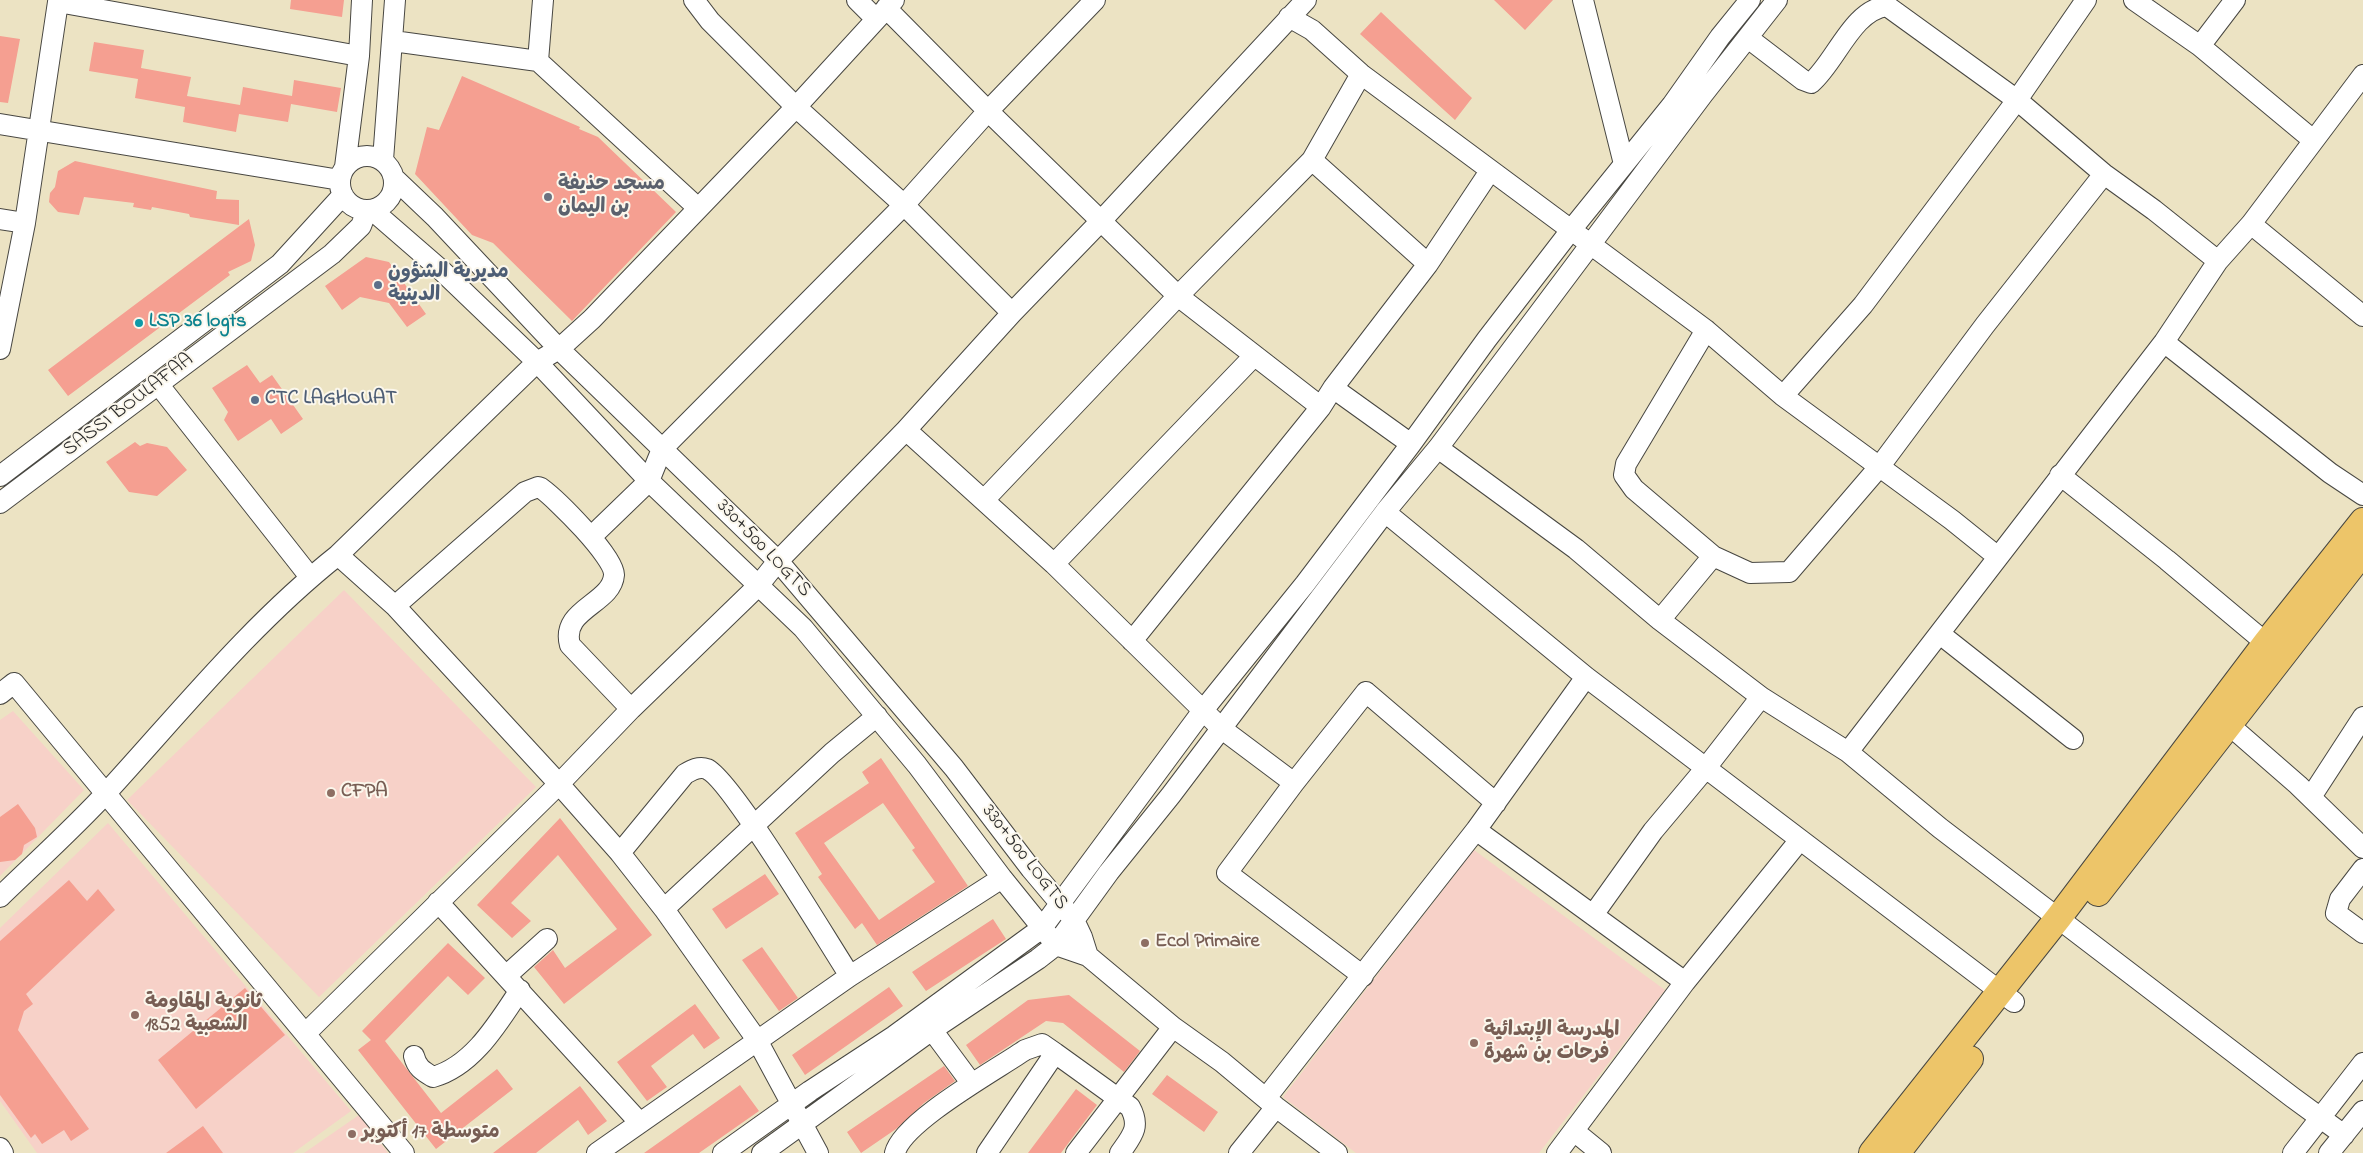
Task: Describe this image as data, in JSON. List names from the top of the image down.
{
  "streets": {
    "street": ["SASSI BOULAFAA", "330+500 LOGTS"]
  },
  "crossings": [
    ["SASSI BOULAFAA", "330+500 LOGTS"]
  ],
  "places": [
    "مسجد حذيفة بن اليمان",
    "مديرية الشؤون الدينية",
    "LSP 36 logts",
    "CTC LAGHOUAT",
    "CFPA",
    "Ecol Primaire",
    "ثانوية المقاومة الشعبية 1852",
    "المدرسة الإبتدائية فرحات بن شهرة",
    "متوسطة 17 أكتوبر"
  ]
}
